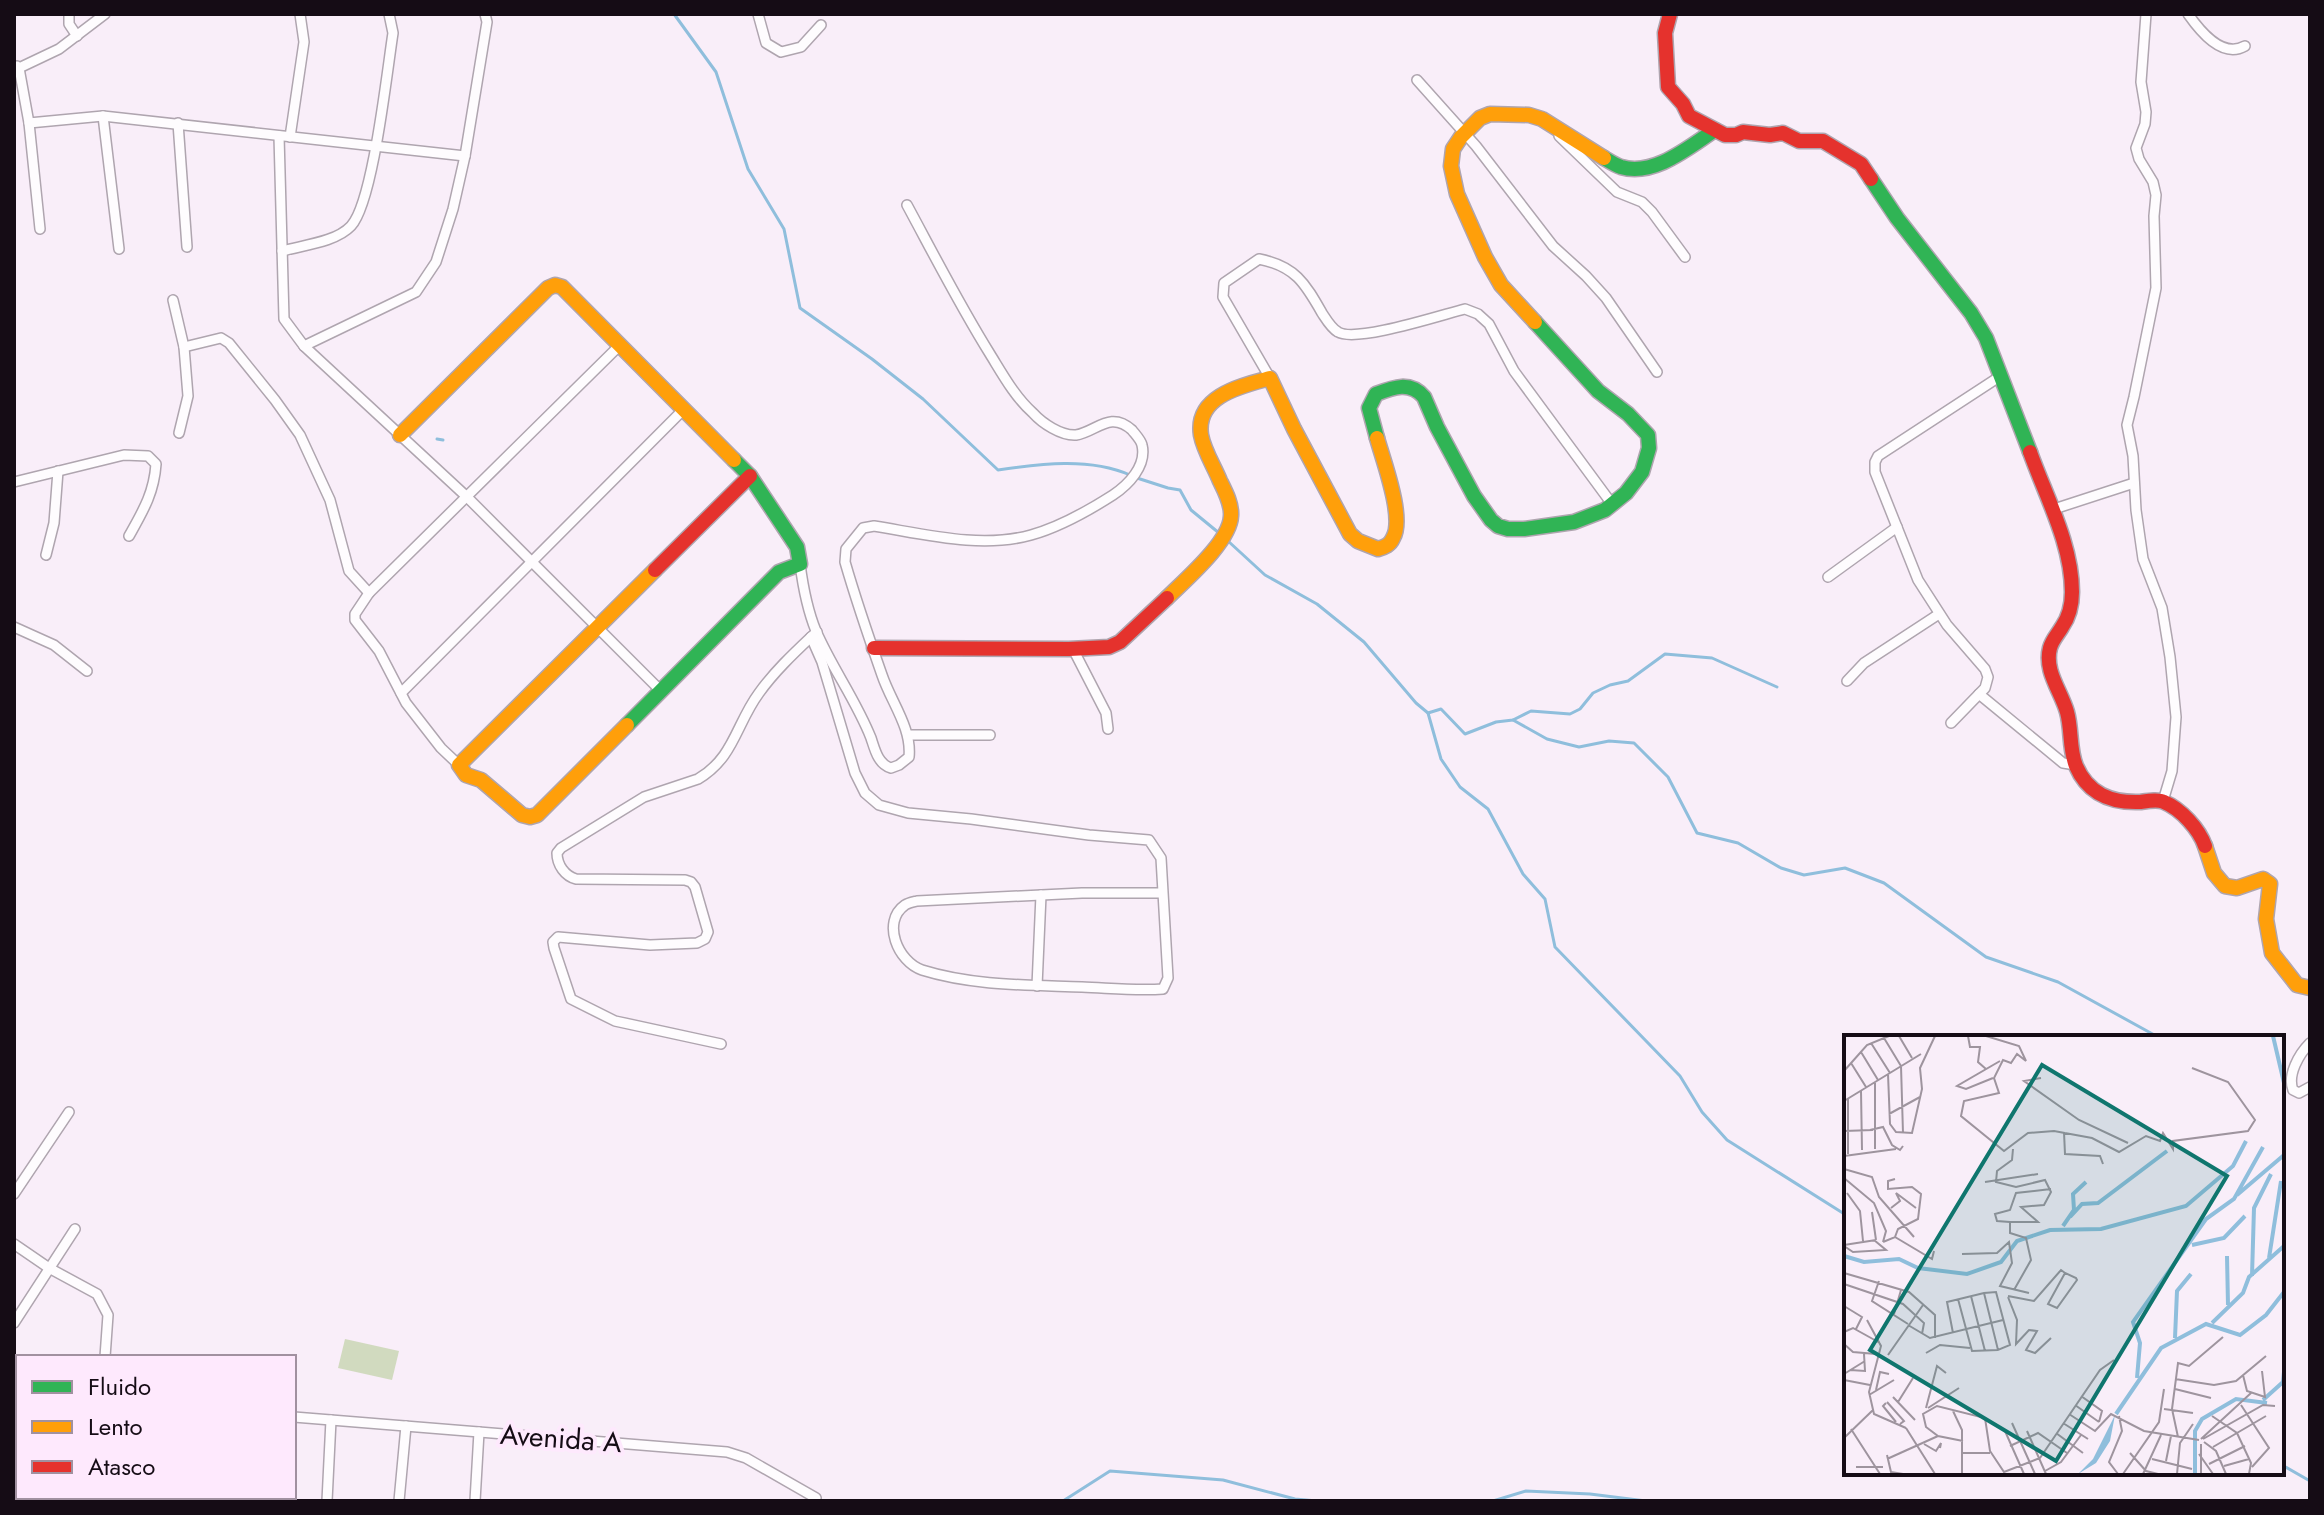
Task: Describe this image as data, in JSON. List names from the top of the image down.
{
  "streets": {
    "street": ["Avenida A"]
  },
  "legend": ["Fluido", "Lento", "Atasco"]
}
